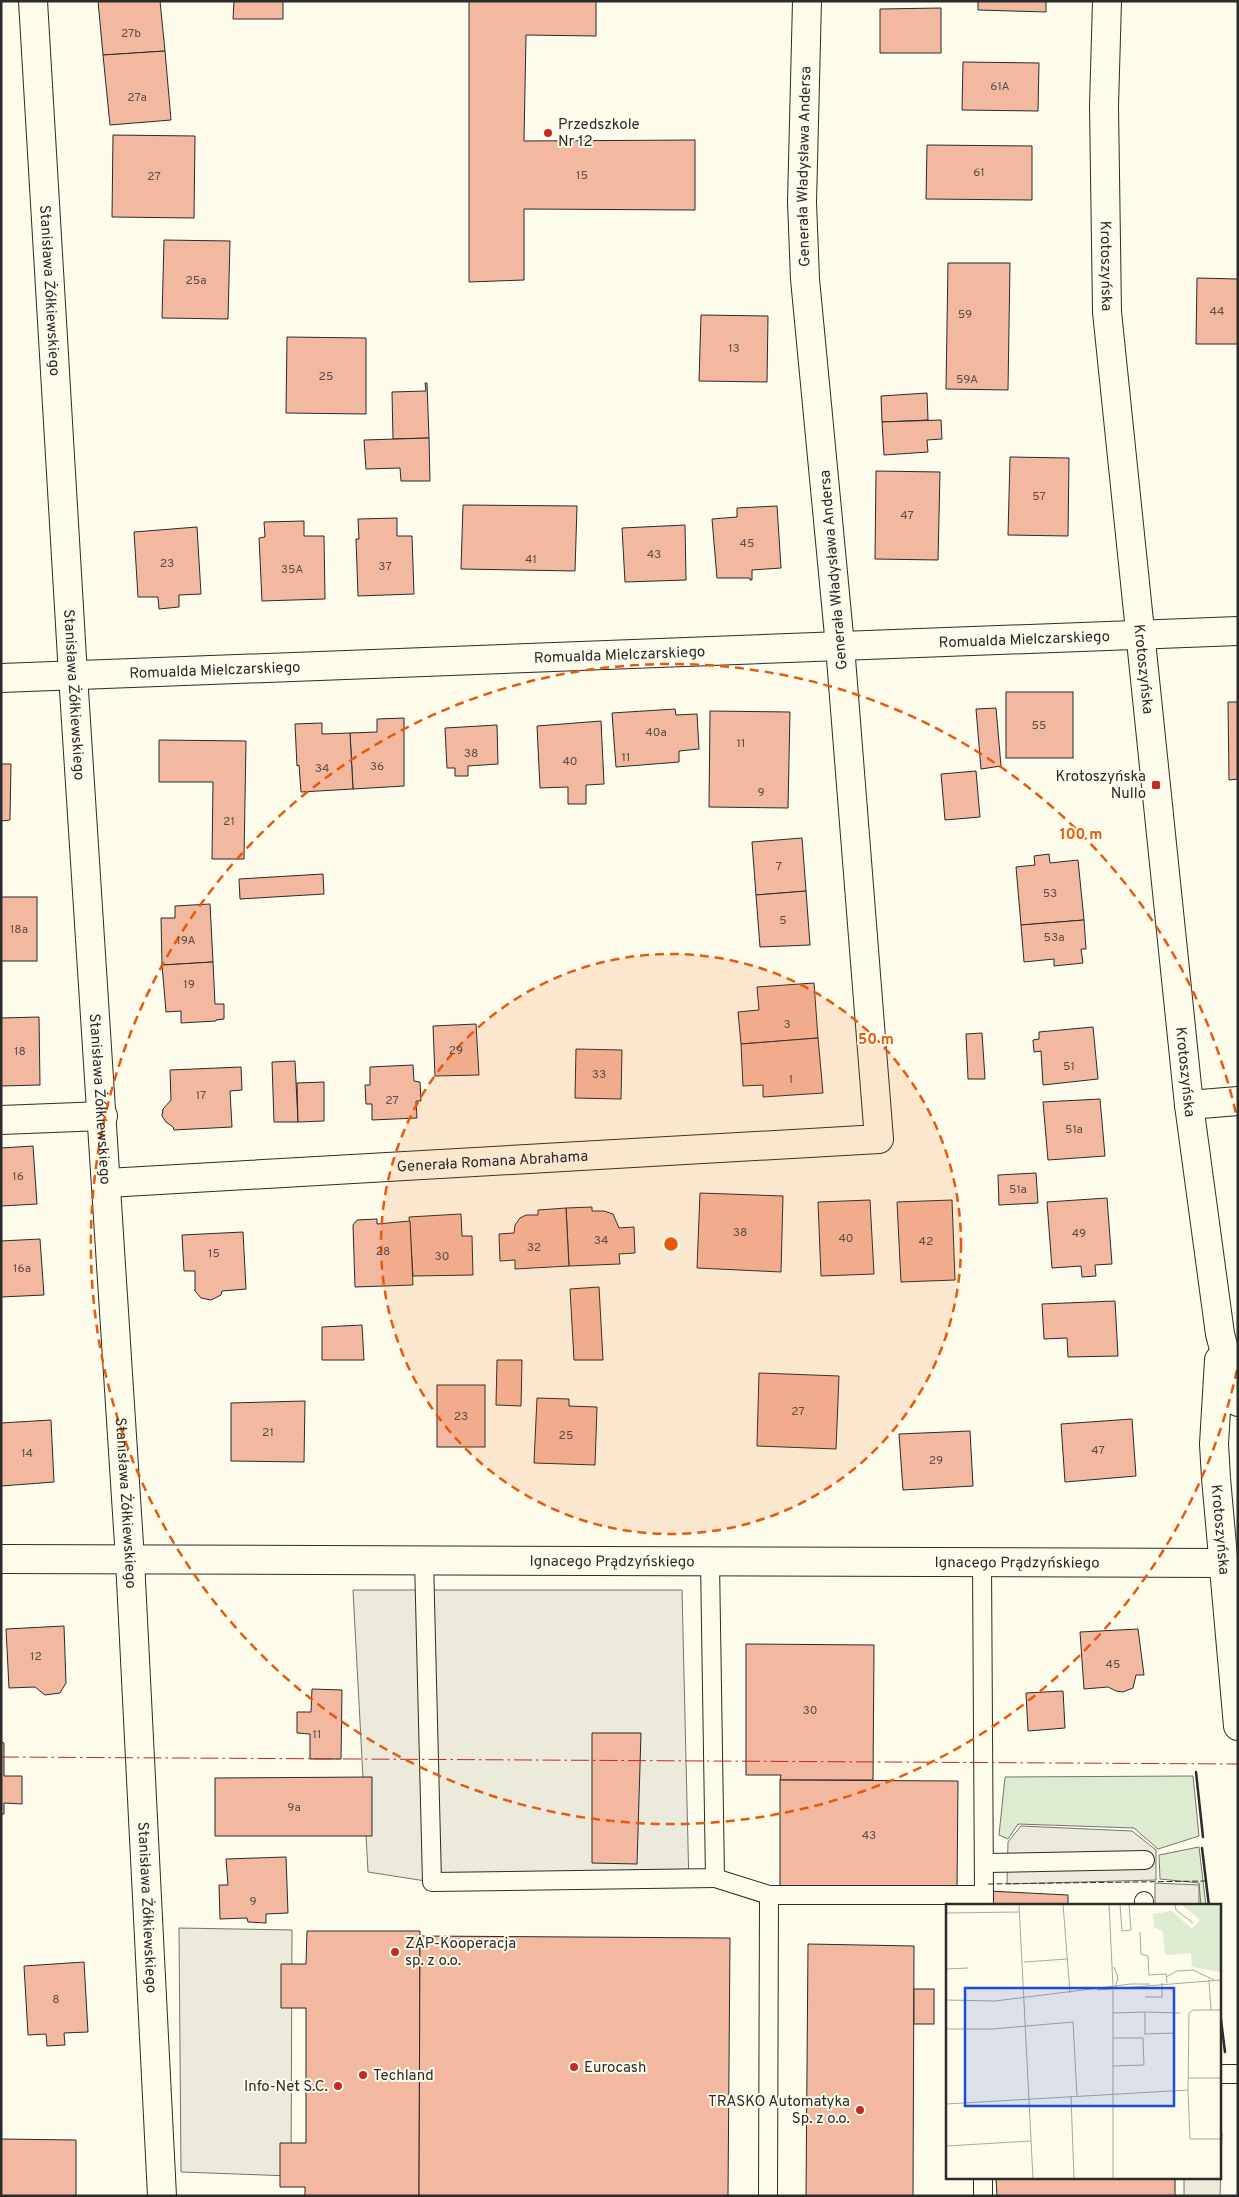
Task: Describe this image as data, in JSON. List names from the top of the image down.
{
  "streets": {
    "street": [
      "Generała Władysława Andersa",
      "Krotoszyńska",
      "Stanisława Żółkiewskiego",
      "Romualda Mielczarskiego",
      "Generała Romana Abrahama",
      "Ignacego Prądzyńskiego"
    ]
  },
  "crossings": [
    ["Generała Władysława Andersa", "Romualda Mielczarskiego"],
    ["Generała Władysława Andersa", "Generała Romana Abrahama"],
    ["Krotoszyńska", "Romualda Mielczarskiego"],
    ["Krotoszyńska", "Ignacego Prądzyńskiego"],
    ["Stanisława Żółkiewskiego", "Romualda Mielczarskiego"],
    ["Stanisława Żółkiewskiego", "Generała Romana Abrahama"],
    ["Stanisława Żółkiewskiego", "Ignacego Prądzyńskiego"]
  ],
  "places": {
    "other": [
      "Przedszkole Nr 12",
      "ZAP-Kooperacja sp. z o.o.",
      "Eurocash",
      "Techland",
      "Info-Net S.C.",
      "TRASKO Automatyka Sp. z o.o."
    ],
    "transit": ["Krotoszyńska Nullo"]
  },
  "house_numbers": [
    "27b",
    "61A",
    "27a",
    "61",
    "15",
    "27",
    "25a",
    "44",
    "59",
    "13",
    "25",
    "59A",
    "57",
    "47",
    "45",
    "43",
    "41",
    "23",
    "37",
    "35A",
    "55",
    "40a",
    "11",
    "38",
    "11",
    "40",
    "36",
    "34",
    "9",
    "21",
    "7",
    "53",
    "5",
    "18a",
    "53a",
    "19A",
    "19",
    "3",
    "29",
    "18",
    "51",
    "33",
    "1",
    "17",
    "27",
    "51a",
    "16",
    "51a",
    "38",
    "49",
    "40",
    "34",
    "42",
    "32",
    "28",
    "15",
    "30",
    "16a",
    "27",
    "23",
    "21",
    "25",
    "47",
    "14",
    "29",
    "12",
    "45",
    "30",
    "11",
    "9a",
    "43",
    "9",
    "8"
  ],
  "rings": ["100 m", "50 m"]
}
